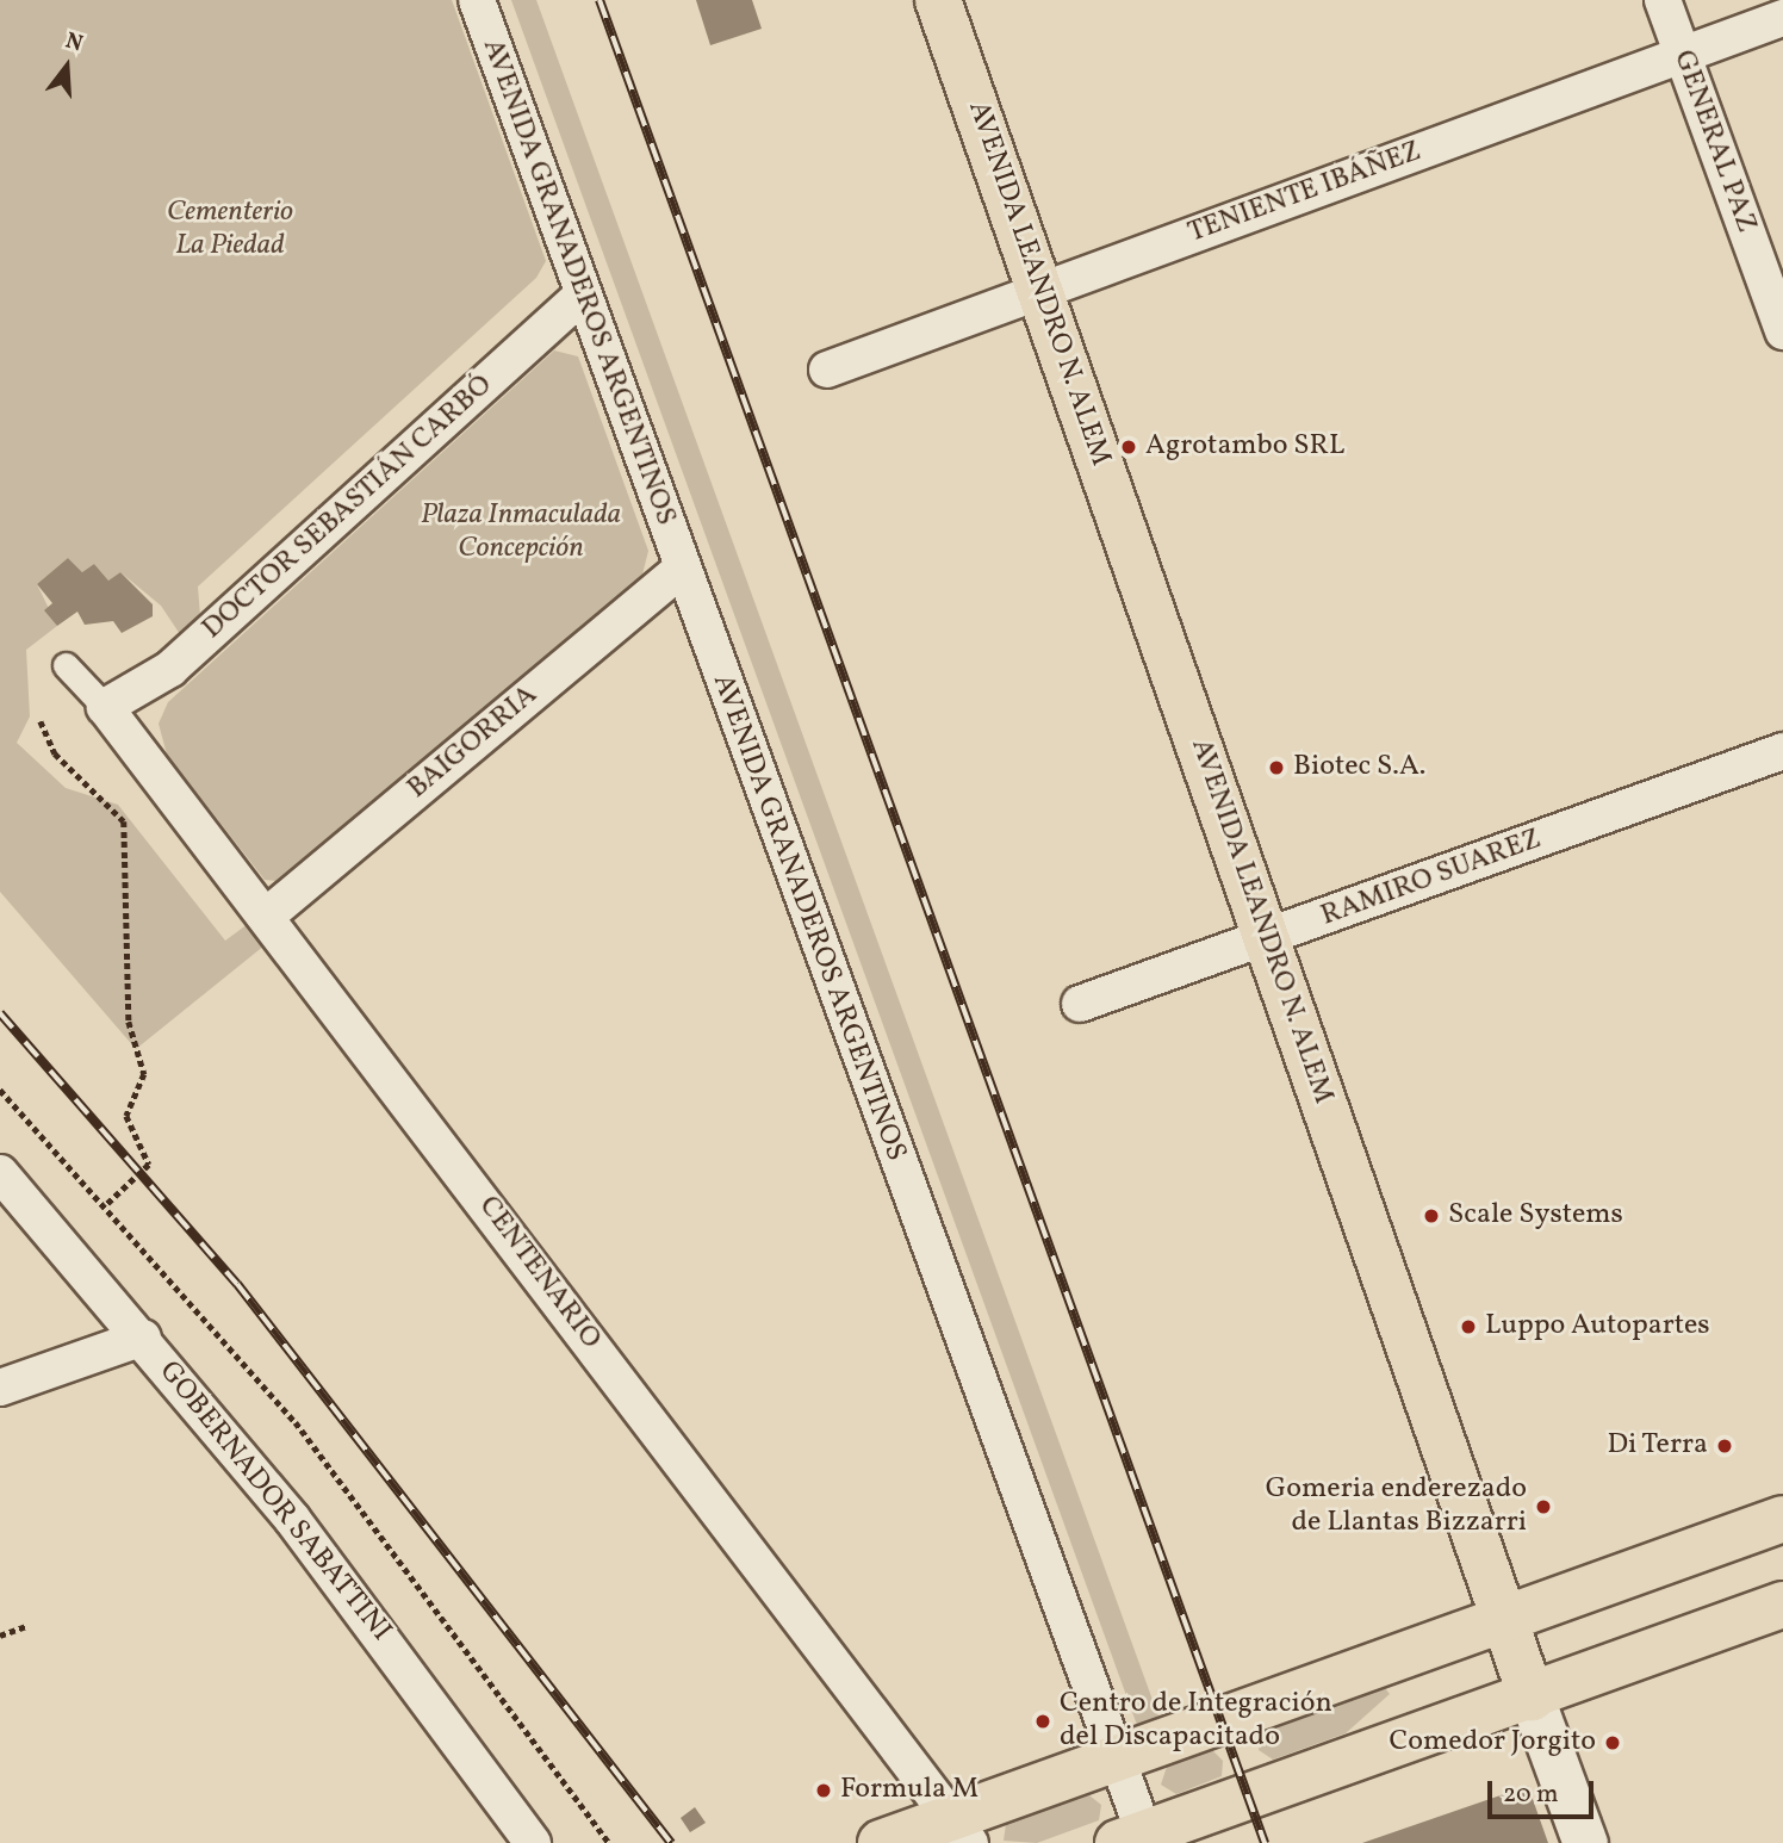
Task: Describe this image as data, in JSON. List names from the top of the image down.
{
  "streets": {
    "main road": ["AVENIDA LEANDRO N. ALEM"],
    "street": [
      "GENERAL PAZ",
      "TENIENTE IBÁÑEZ",
      "AVENIDA GRANADEROS ARGENTINOS",
      "DOCTOR SEBASTIÁN CARBÓ",
      "BAIGORRIA",
      "RAMIRO SUAREZ",
      "CENTENARIO",
      "GOBERNADOR SABATTINI"
    ]
  },
  "crossings": [
    ["GENERAL PAZ", "TENIENTE IBÁÑEZ"],
    ["TENIENTE IBÁÑEZ", "AVENIDA LEANDRO N. ALEM"],
    ["AVENIDA GRANADEROS ARGENTINOS", "DOCTOR SEBASTIÁN CARBÓ"],
    ["AVENIDA GRANADEROS ARGENTINOS", "BAIGORRIA"],
    ["AVENIDA LEANDRO N. ALEM", "RAMIRO SUAREZ"],
    ["DOCTOR SEBASTIÁN CARBÓ", "CENTENARIO"],
    ["BAIGORRIA", "CENTENARIO"]
  ],
  "parks": ["Cementerio La Piedad", "Plaza Inmaculada Concepción"],
  "places": [
    "Agrotambo SRL",
    "Biotec S.A.",
    "Scale Systems",
    "Luppo Autopartes",
    "Di Terra",
    "Gomeria enderezado de Llantas Bizzarri",
    "Centro de Integración del Discapacitado",
    "Comedor Jorgito",
    "Formula M"
  ],
  "scale_bar": "20 m",
  "north": "top"
}
